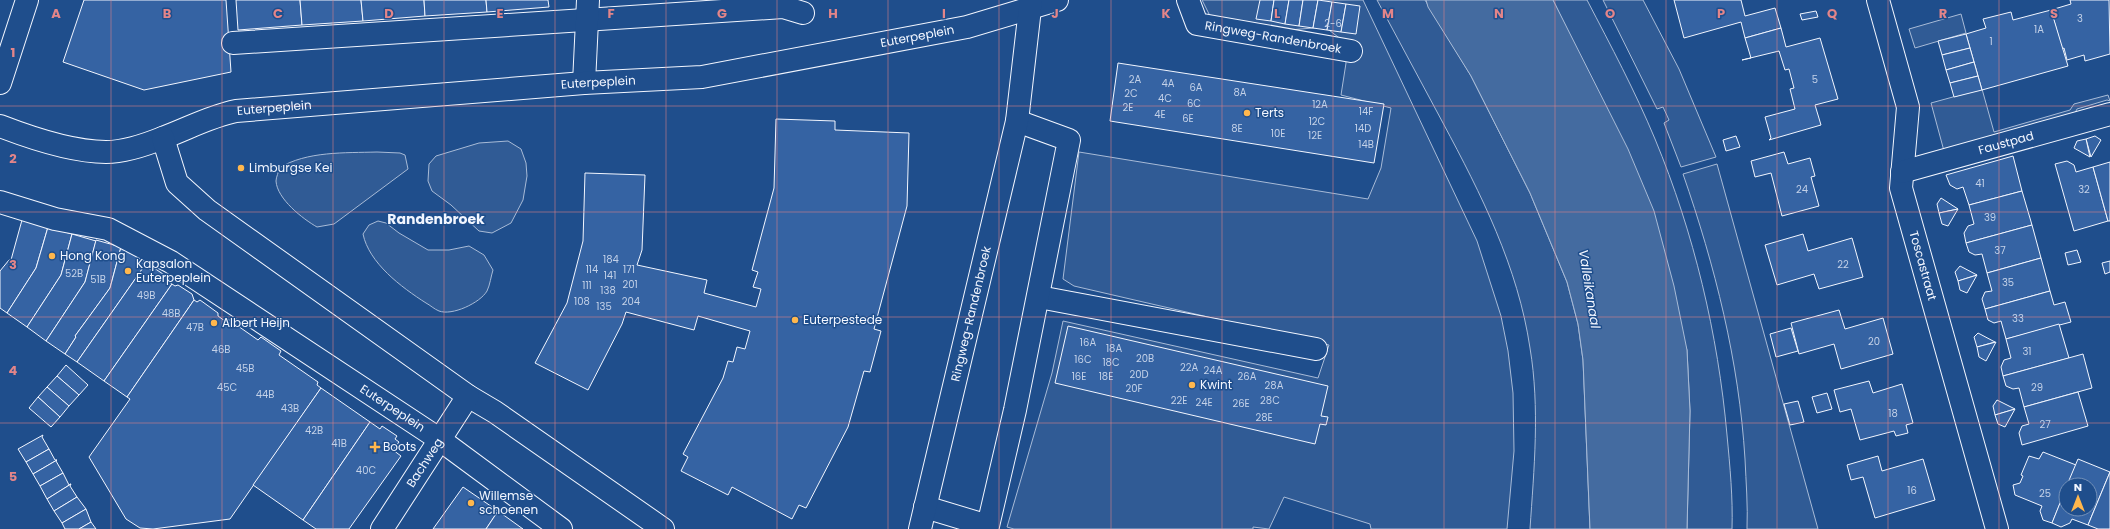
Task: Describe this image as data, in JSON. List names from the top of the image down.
{
  "streets": {
    "street": [
      "Euterpeplein",
      "Ringweg-Randenbroek",
      "Faustpad",
      "Toscastraat",
      "Bachweg"
    ]
  },
  "crossings": [
    ["Euterpeplein", "Ringweg-Randenbroek"],
    ["Euterpeplein", "Bachweg"],
    ["Faustpad", "Toscastraat"]
  ],
  "districts": ["Randenbroek"],
  "water": ["Valleikanaal"],
  "places": {
    "other": [
      "Terts",
      "Limburgse Kei",
      "Hong Kong",
      "Kapsalon Euterpeplein",
      "Euterpestede",
      "Albert Heijn",
      "Kwint",
      "Willemse schoenen"
    ],
    "health": ["Boots"]
  },
  "house_numbers": [
    "3",
    "2-6",
    "1A",
    "1",
    "2A",
    "5",
    "4A",
    "6A",
    "8A",
    "2C",
    "4C",
    "6C",
    "12A",
    "2E",
    "14F",
    "4E",
    "6E",
    "12C",
    "8E",
    "14D",
    "10E",
    "12E",
    "14B",
    "41",
    "24",
    "32",
    "39",
    "37",
    "184",
    "22",
    "114",
    "171",
    "52B",
    "141",
    "51B",
    "35",
    "201",
    "111",
    "138",
    "49B",
    "108",
    "204",
    "135",
    "48B",
    "33",
    "47B",
    "20",
    "16A",
    "18A",
    "46B",
    "31",
    "20B",
    "16C",
    "18C",
    "22A",
    "45B",
    "24A",
    "20D",
    "16E",
    "18E",
    "26A",
    "28A",
    "45C",
    "29",
    "20F",
    "44B",
    "22E",
    "28C",
    "24E",
    "26E",
    "43B",
    "18",
    "28E",
    "27",
    "42B",
    "41B",
    "40C",
    "16",
    "25"
  ],
  "north": "top",
  "grid": {
    "columns": [
      "A",
      "B",
      "C",
      "D",
      "E",
      "F",
      "G",
      "H",
      "I",
      "J",
      "K",
      "L",
      "M",
      "N",
      "O",
      "P",
      "Q",
      "R",
      "S"
    ],
    "rows": [
      "1",
      "2",
      "3",
      "4",
      "5"
    ]
  }
}
